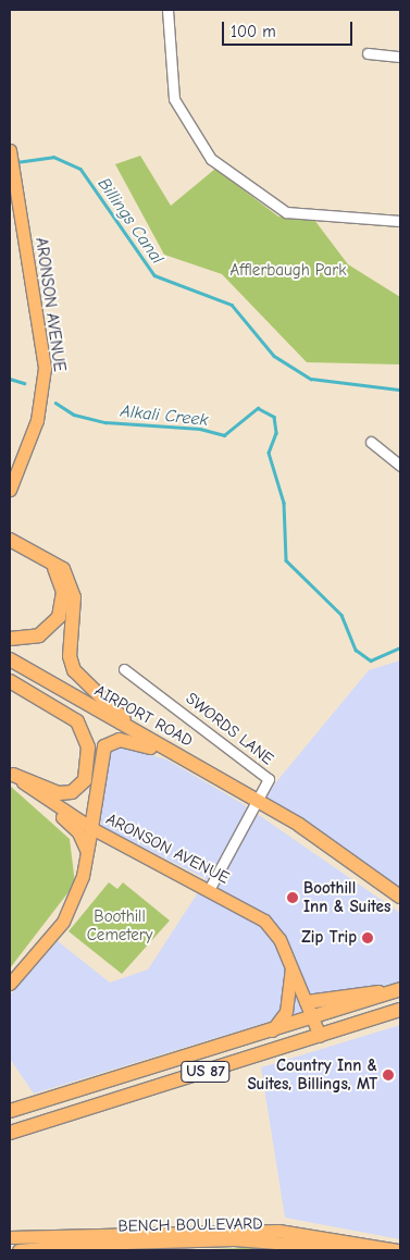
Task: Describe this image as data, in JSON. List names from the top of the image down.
{
  "streets": {
    "highway": ["AIRPORT ROAD", "US 87"],
    "main road": ["ARONSON AVENUE", "BENCH BOULEVARD"],
    "street": ["SWORDS LANE"]
  },
  "crossings": [
    ["ARONSON AVENUE", "SWORDS LANE"],
    ["ARONSON AVENUE", "US 87"],
    ["AIRPORT ROAD", "SWORDS LANE"]
  ],
  "water": ["Billings Canal", "Alkali Creek"],
  "parks": ["Afflerbaugh Park", "Boothill Cemetery"],
  "places": ["Boothill Inn & Suites", "Zip Trip", "Country Inn & Suites, Billings, MT"],
  "scale_bar": "100 m"
}
